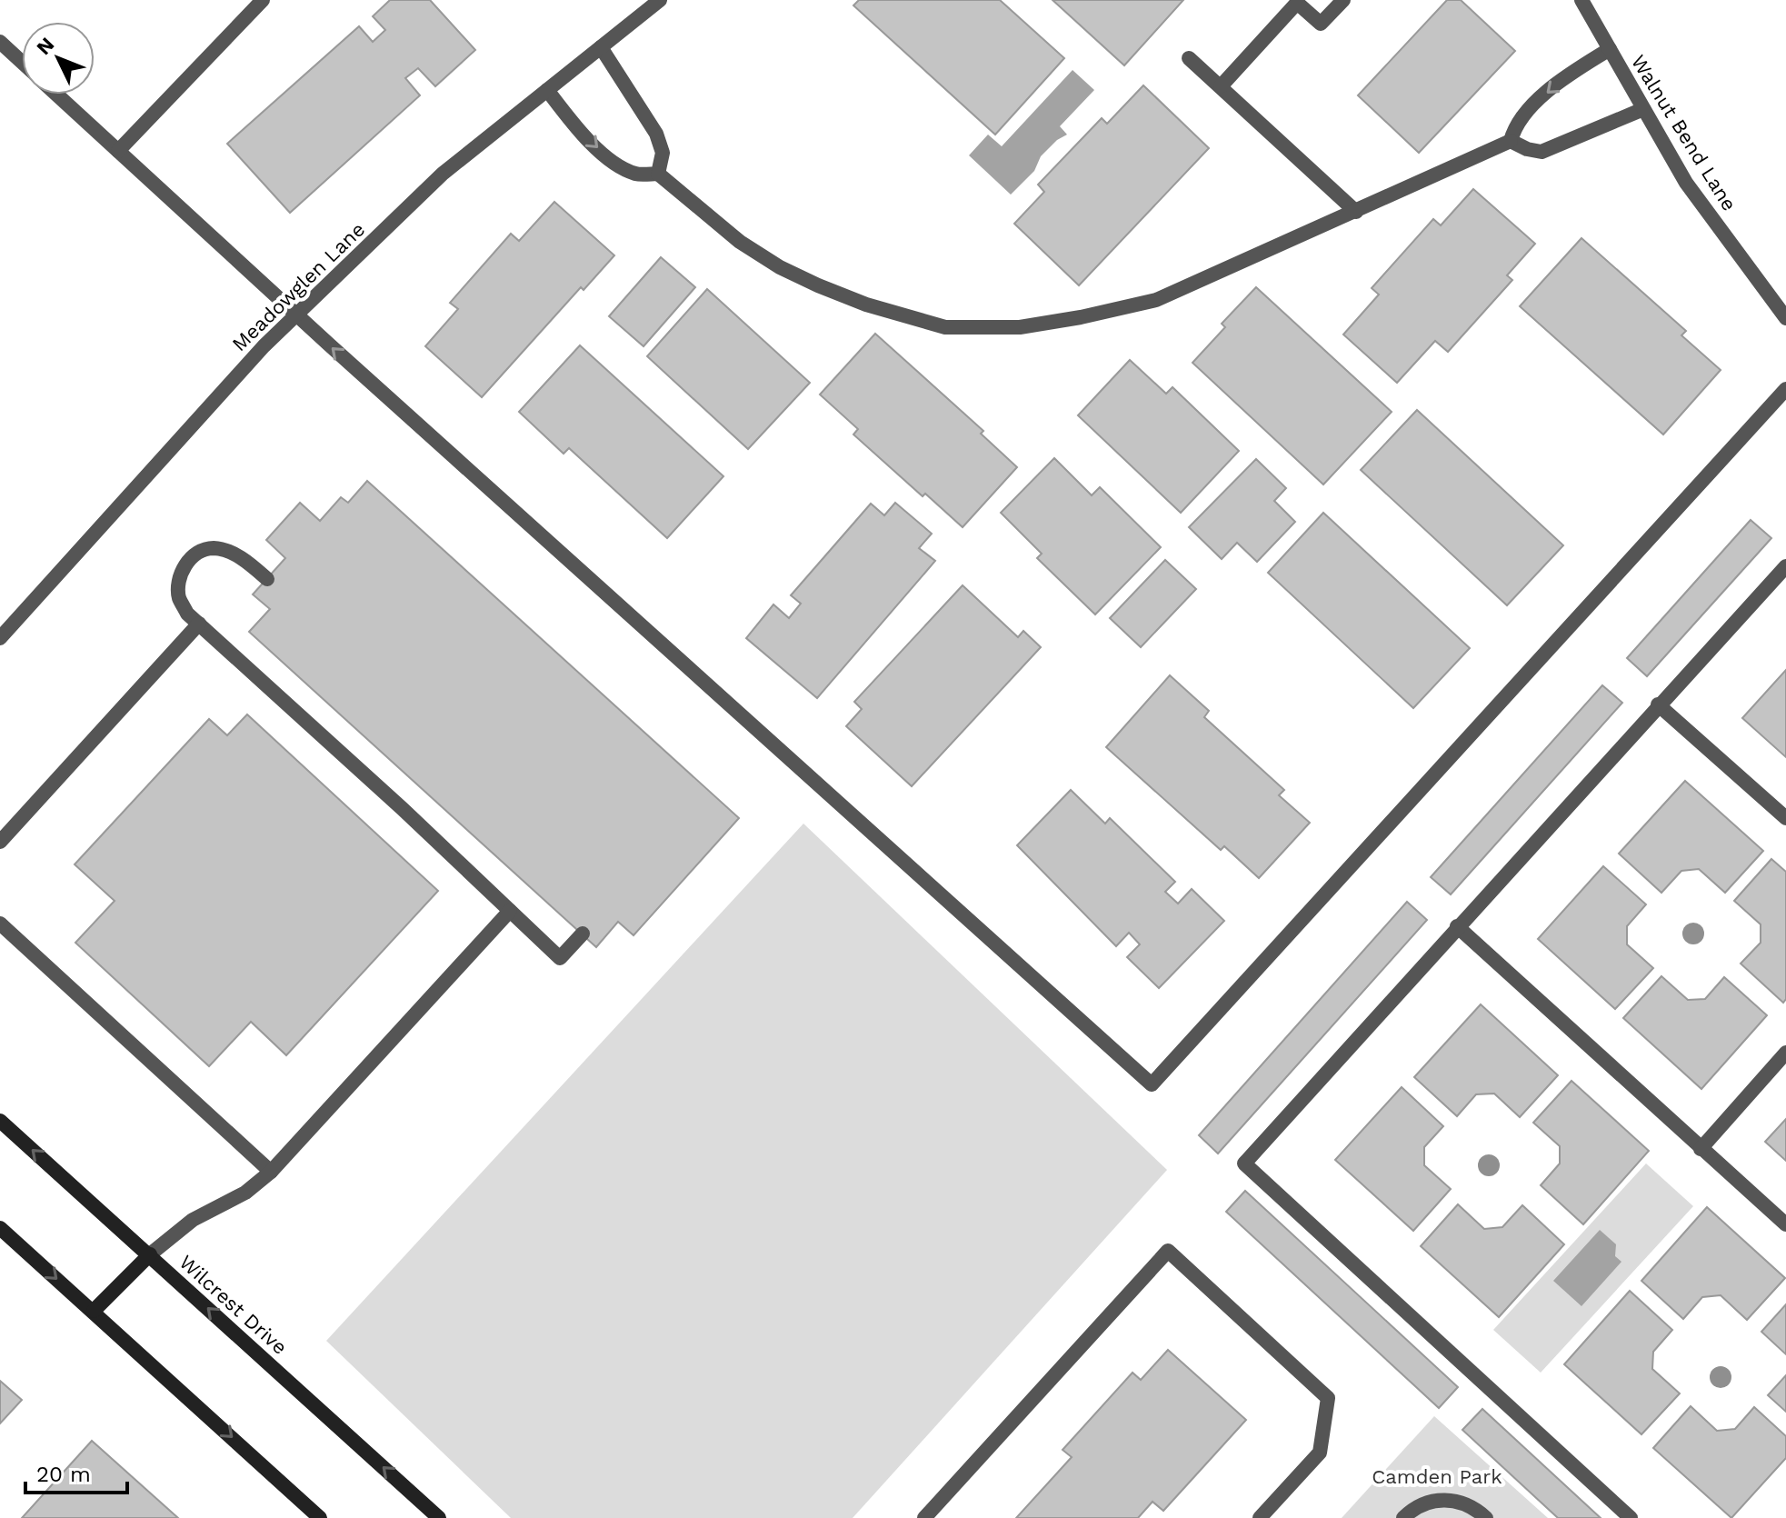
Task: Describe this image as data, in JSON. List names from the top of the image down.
{
  "streets": {
    "main road": ["Wilcrest Drive"],
    "street": ["Walnut Bend Lane", "Meadowglen Lane"]
  },
  "parks": ["Camden Park"],
  "scale_bar": "20 m",
  "north": "top left"
}
